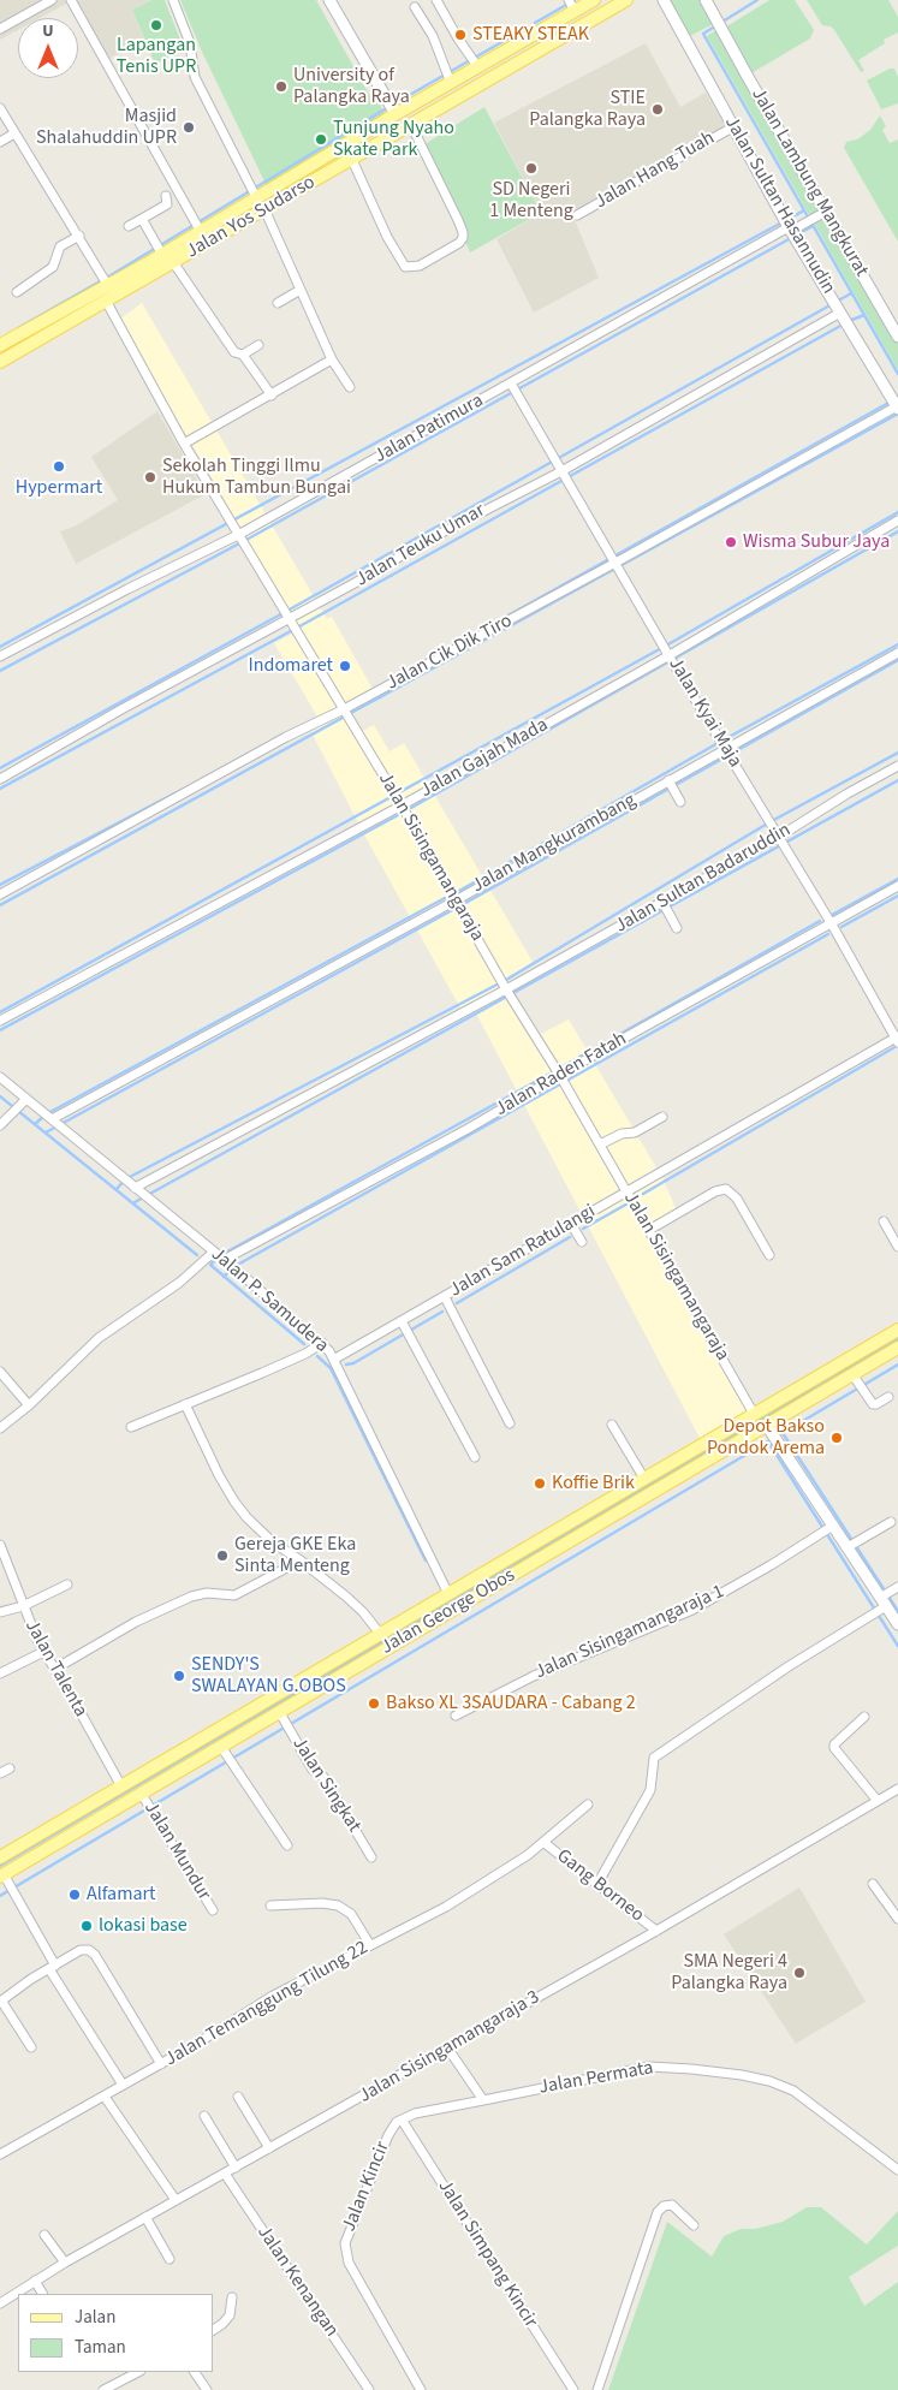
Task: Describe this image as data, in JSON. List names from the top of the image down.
{
  "streets": {
    "main road": ["Jalan Yos Sudarso", "Jalan George Obos"],
    "street": [
      "Jalan Hang Tuah",
      "Jalan Lambung Mangkurat",
      "Jalan Sultan Hasannudin",
      "Jalan Patimura",
      "Jalan Teuku Umar",
      "Jalan Cik Dik Tiro",
      "Jalan Kyai Maja",
      "Jalan Gajah Mada",
      "Jalan Mangkurambang",
      "Jalan Sisingamangaraja",
      "Jalan Sultan Badaruddin",
      "Jalan Raden Fatah",
      "Jalan Sam Ratulangi",
      "Jalan P. Samudera",
      "Jalan Sisingamangaraja 1",
      "Jalan Talenta",
      "Jalan Singkat",
      "Jalan Mundur",
      "Gang Borneo",
      "Jalan Temanggung Tilung 22",
      "Jalan Sisingamangaraja 3",
      "Jalan Permata",
      "Jalan Kincir",
      "Jalan Simpang Kincir",
      "Jalan Kenangan"
    ]
  },
  "crossings": [
    ["Jalan Hang Tuah", "Jalan Sultan Hasannudin"],
    ["Jalan Lambung Mangkurat", "Jalan Patimura"],
    ["Jalan Sultan Hasannudin", "Jalan Patimura"],
    ["Jalan Sultan Hasannudin", "Jalan Teuku Umar"],
    ["Jalan Sultan Hasannudin", "Jalan Cik Dik Tiro"],
    ["Jalan Yos Sudarso", "Jalan Sisingamangaraja"],
    ["Jalan Patimura", "Jalan Kyai Maja"],
    ["Jalan Patimura", "Jalan Sisingamangaraja"],
    ["Jalan Teuku Umar", "Jalan Kyai Maja"],
    ["Jalan Teuku Umar", "Jalan Sisingamangaraja"],
    ["Jalan Cik Dik Tiro", "Jalan Kyai Maja"],
    ["Jalan Cik Dik Tiro", "Jalan Sisingamangaraja"],
    ["Jalan Kyai Maja", "Jalan Gajah Mada"],
    ["Jalan Kyai Maja", "Jalan Mangkurambang"],
    ["Jalan Kyai Maja", "Jalan Sultan Badaruddin"],
    ["Jalan Kyai Maja", "Jalan Raden Fatah"],
    ["Jalan Kyai Maja", "Jalan Sam Ratulangi"],
    ["Jalan Gajah Mada", "Jalan Sisingamangaraja"],
    ["Jalan Mangkurambang", "Jalan Sisingamangaraja"],
    ["Jalan Mangkurambang", "Jalan P. Samudera"],
    ["Jalan Sisingamangaraja", "Jalan Sultan Badaruddin"],
    ["Jalan Sisingamangaraja", "Jalan Raden Fatah"],
    ["Jalan Sisingamangaraja", "Jalan Sam Ratulangi"],
    ["Jalan Sisingamangaraja", "Jalan George Obos"],
    ["Jalan Sultan Badaruddin", "Jalan P. Samudera"],
    ["Jalan Raden Fatah", "Jalan P. Samudera"],
    ["Jalan Sam Ratulangi", "Jalan P. Samudera"],
    ["Jalan P. Samudera", "Jalan George Obos"],
    ["Jalan George Obos", "Jalan Talenta"],
    ["Jalan George Obos", "Jalan Singkat"],
    ["Jalan George Obos", "Jalan Mundur"],
    ["Gang Borneo", "Jalan Temanggung Tilung 22"],
    ["Gang Borneo", "Jalan Sisingamangaraja 3"],
    ["Jalan Sisingamangaraja 3", "Jalan Kenangan"],
    ["Jalan Permata", "Jalan Kincir"],
    ["Jalan Kincir", "Jalan Simpang Kincir"]
  ],
  "places": [
    "Lapangan Tenis UPR",
    "STEAKY STEAK",
    "University of Palangka Raya",
    "STIE Palangka Raya",
    "Masjid Shalahuddin UPR",
    "Tunjung Nyaho Skate Park",
    "SD Negeri 1 Menteng",
    "Hypermart",
    "Sekolah Tinggi Ilmu Hukum Tambun Bungai",
    "Wisma Subur Jaya",
    "Indomaret",
    "Depot Bakso Pondok Arema",
    "Koffie Brik",
    "Gereja GKE Eka Sinta Menteng",
    "SENDY'S SWALAYAN G.OBOS",
    "Bakso XL 3SAUDARA - Cabang 2",
    "Alfamart",
    "lokasi base",
    "SMA Negeri 4 Palangka Raya"
  ],
  "legend": ["Jalan", "Taman"],
  "north": "top"
}
